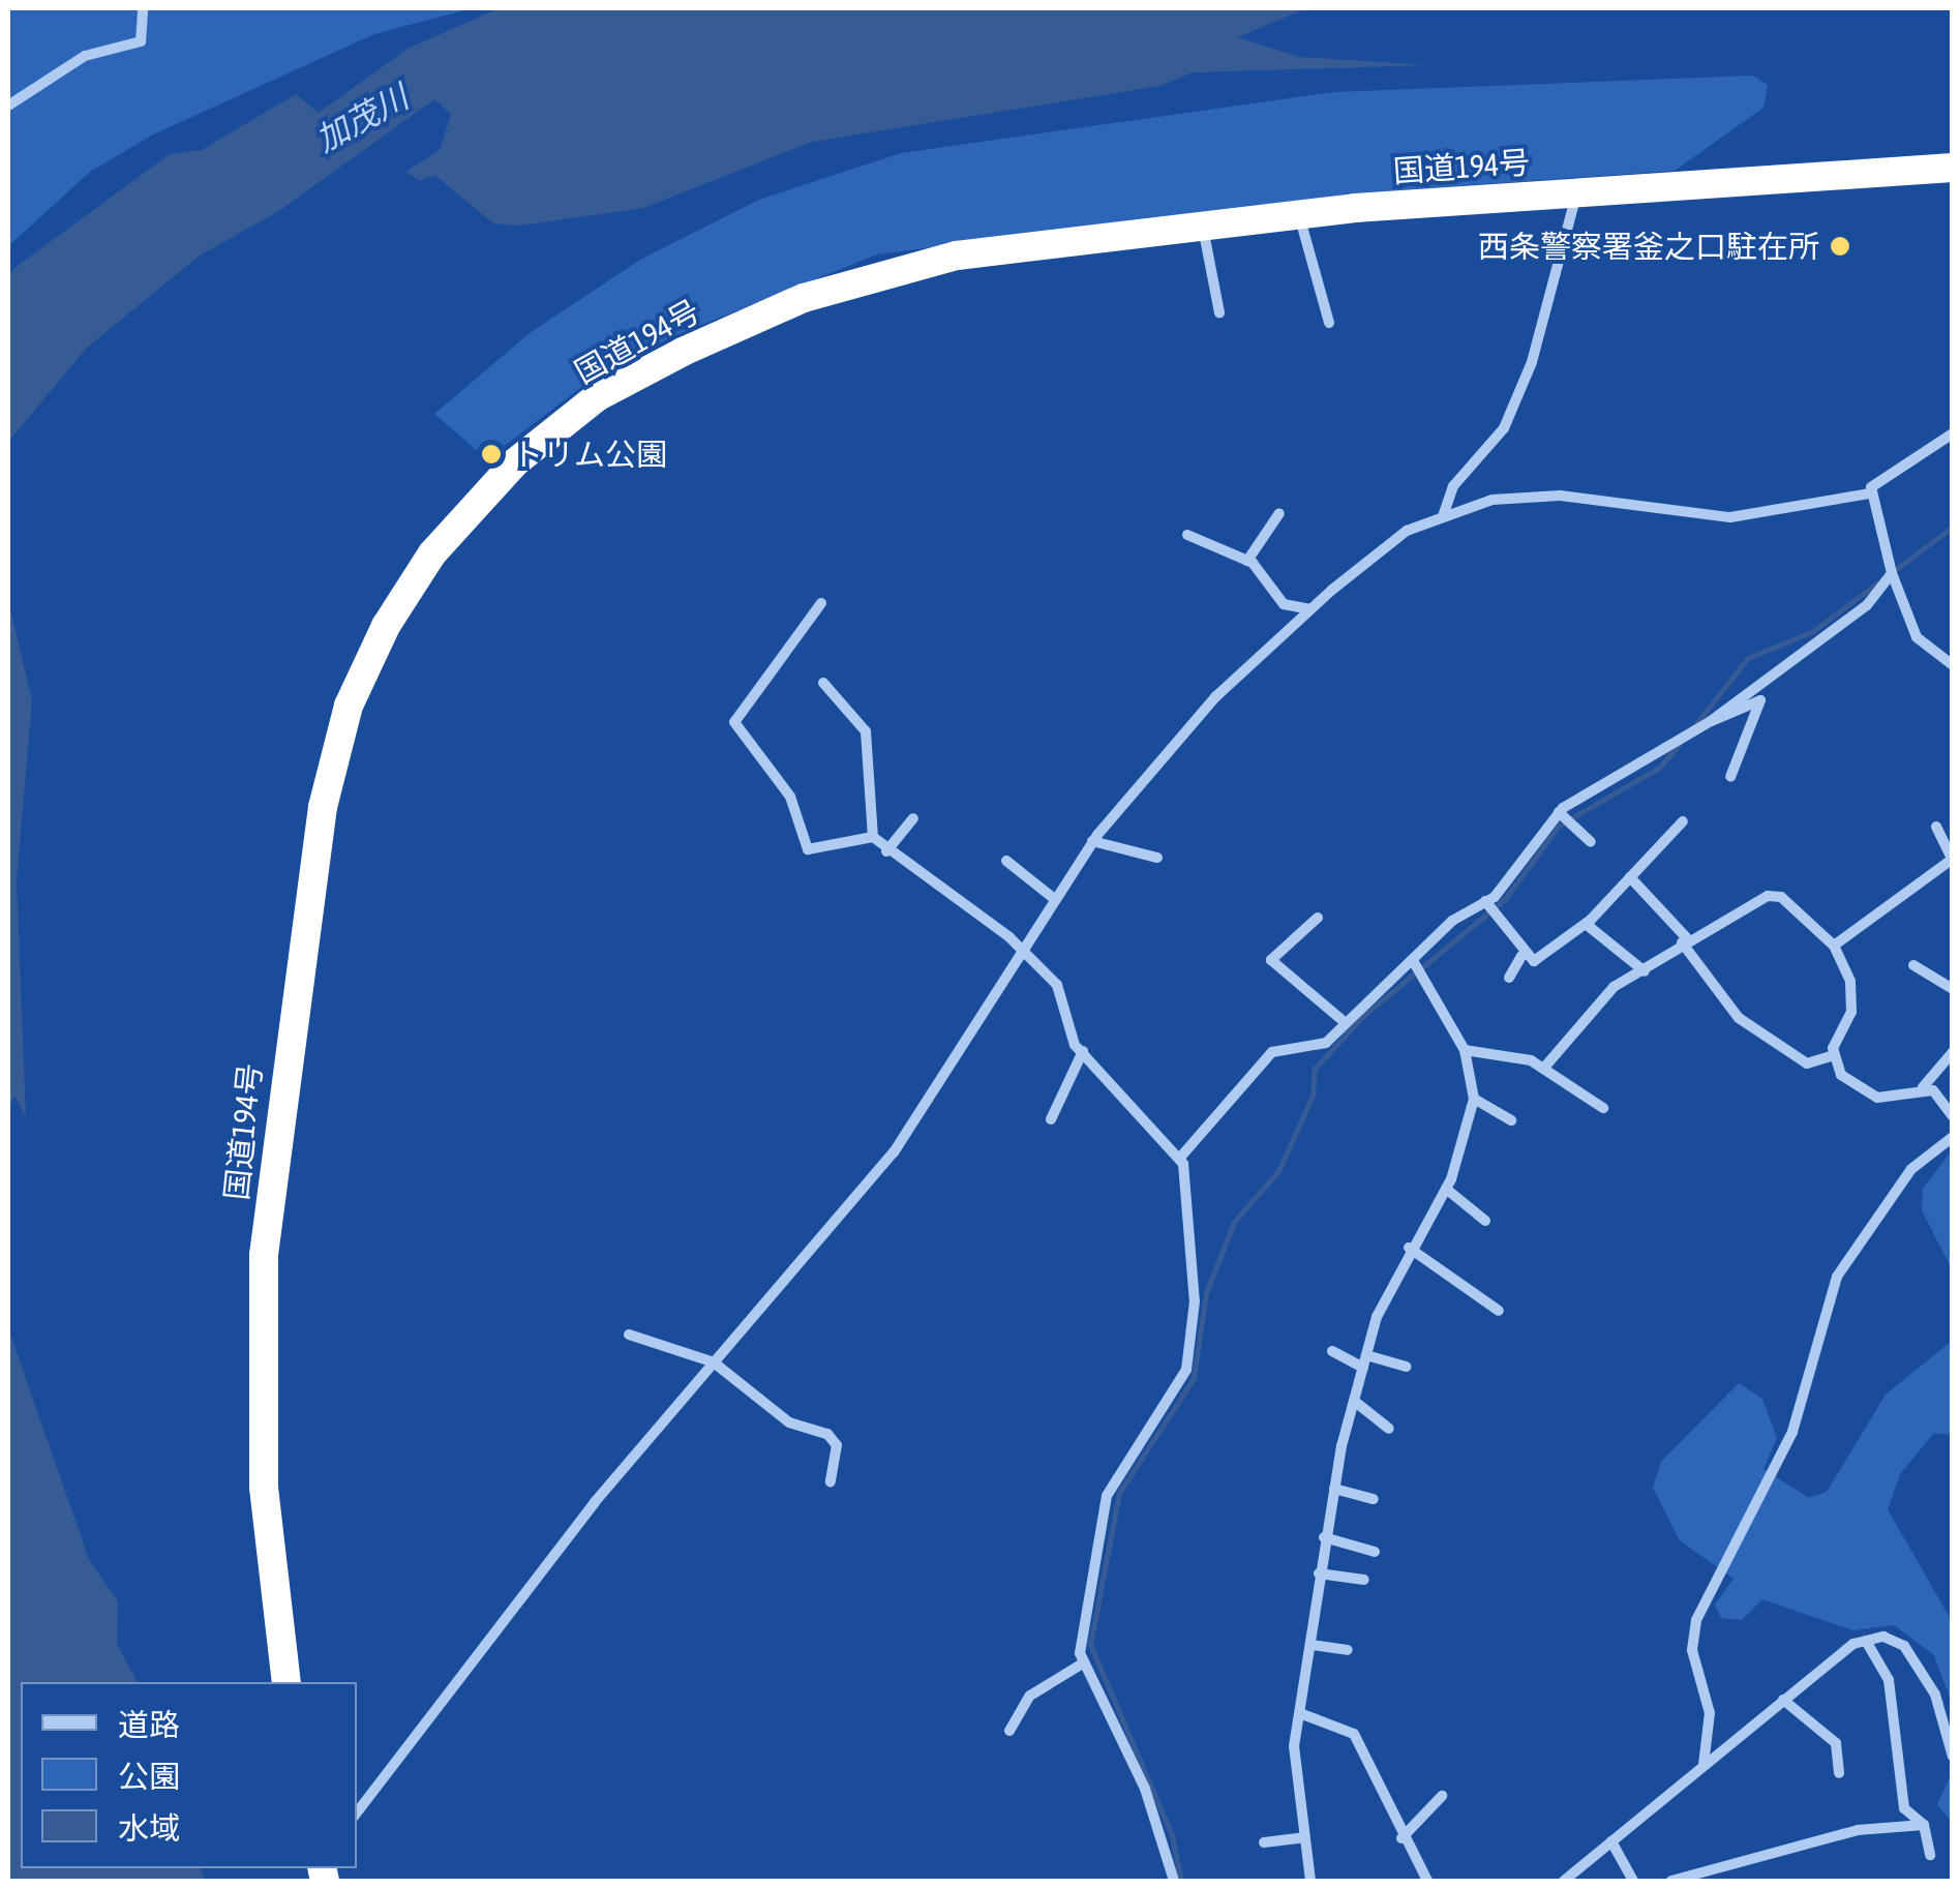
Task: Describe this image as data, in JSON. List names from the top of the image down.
{
  "streets": {
    "highway": ["国道194号"]
  },
  "water": ["加茂川"],
  "places": ["西条警察署釜之口駐在所", "トリム公園"],
  "legend": ["道路", "公園", "水域"]
}
